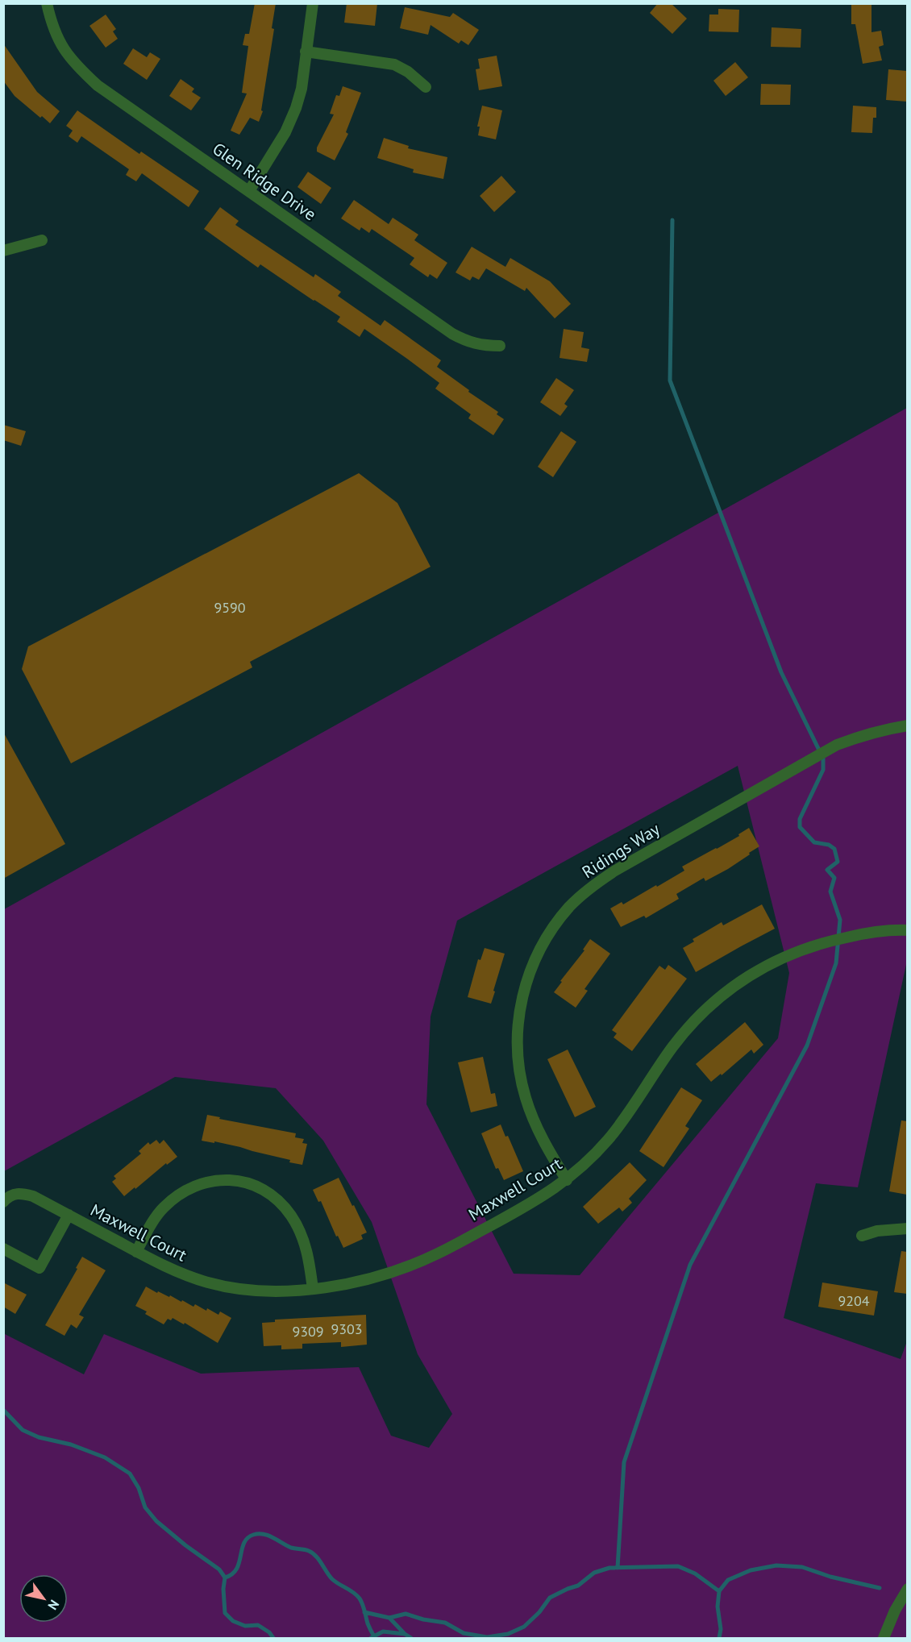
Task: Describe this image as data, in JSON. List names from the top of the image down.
{
  "streets": {
    "street": ["Glen Ridge Drive", "Ridings Way", "Maxwell Court"]
  },
  "crossings": [
    ["Ridings Way", "Maxwell Court"]
  ],
  "house_numbers": [
    "9590",
    "9204",
    "9303",
    "9309"
  ],
  "north": "bottom right"
}
